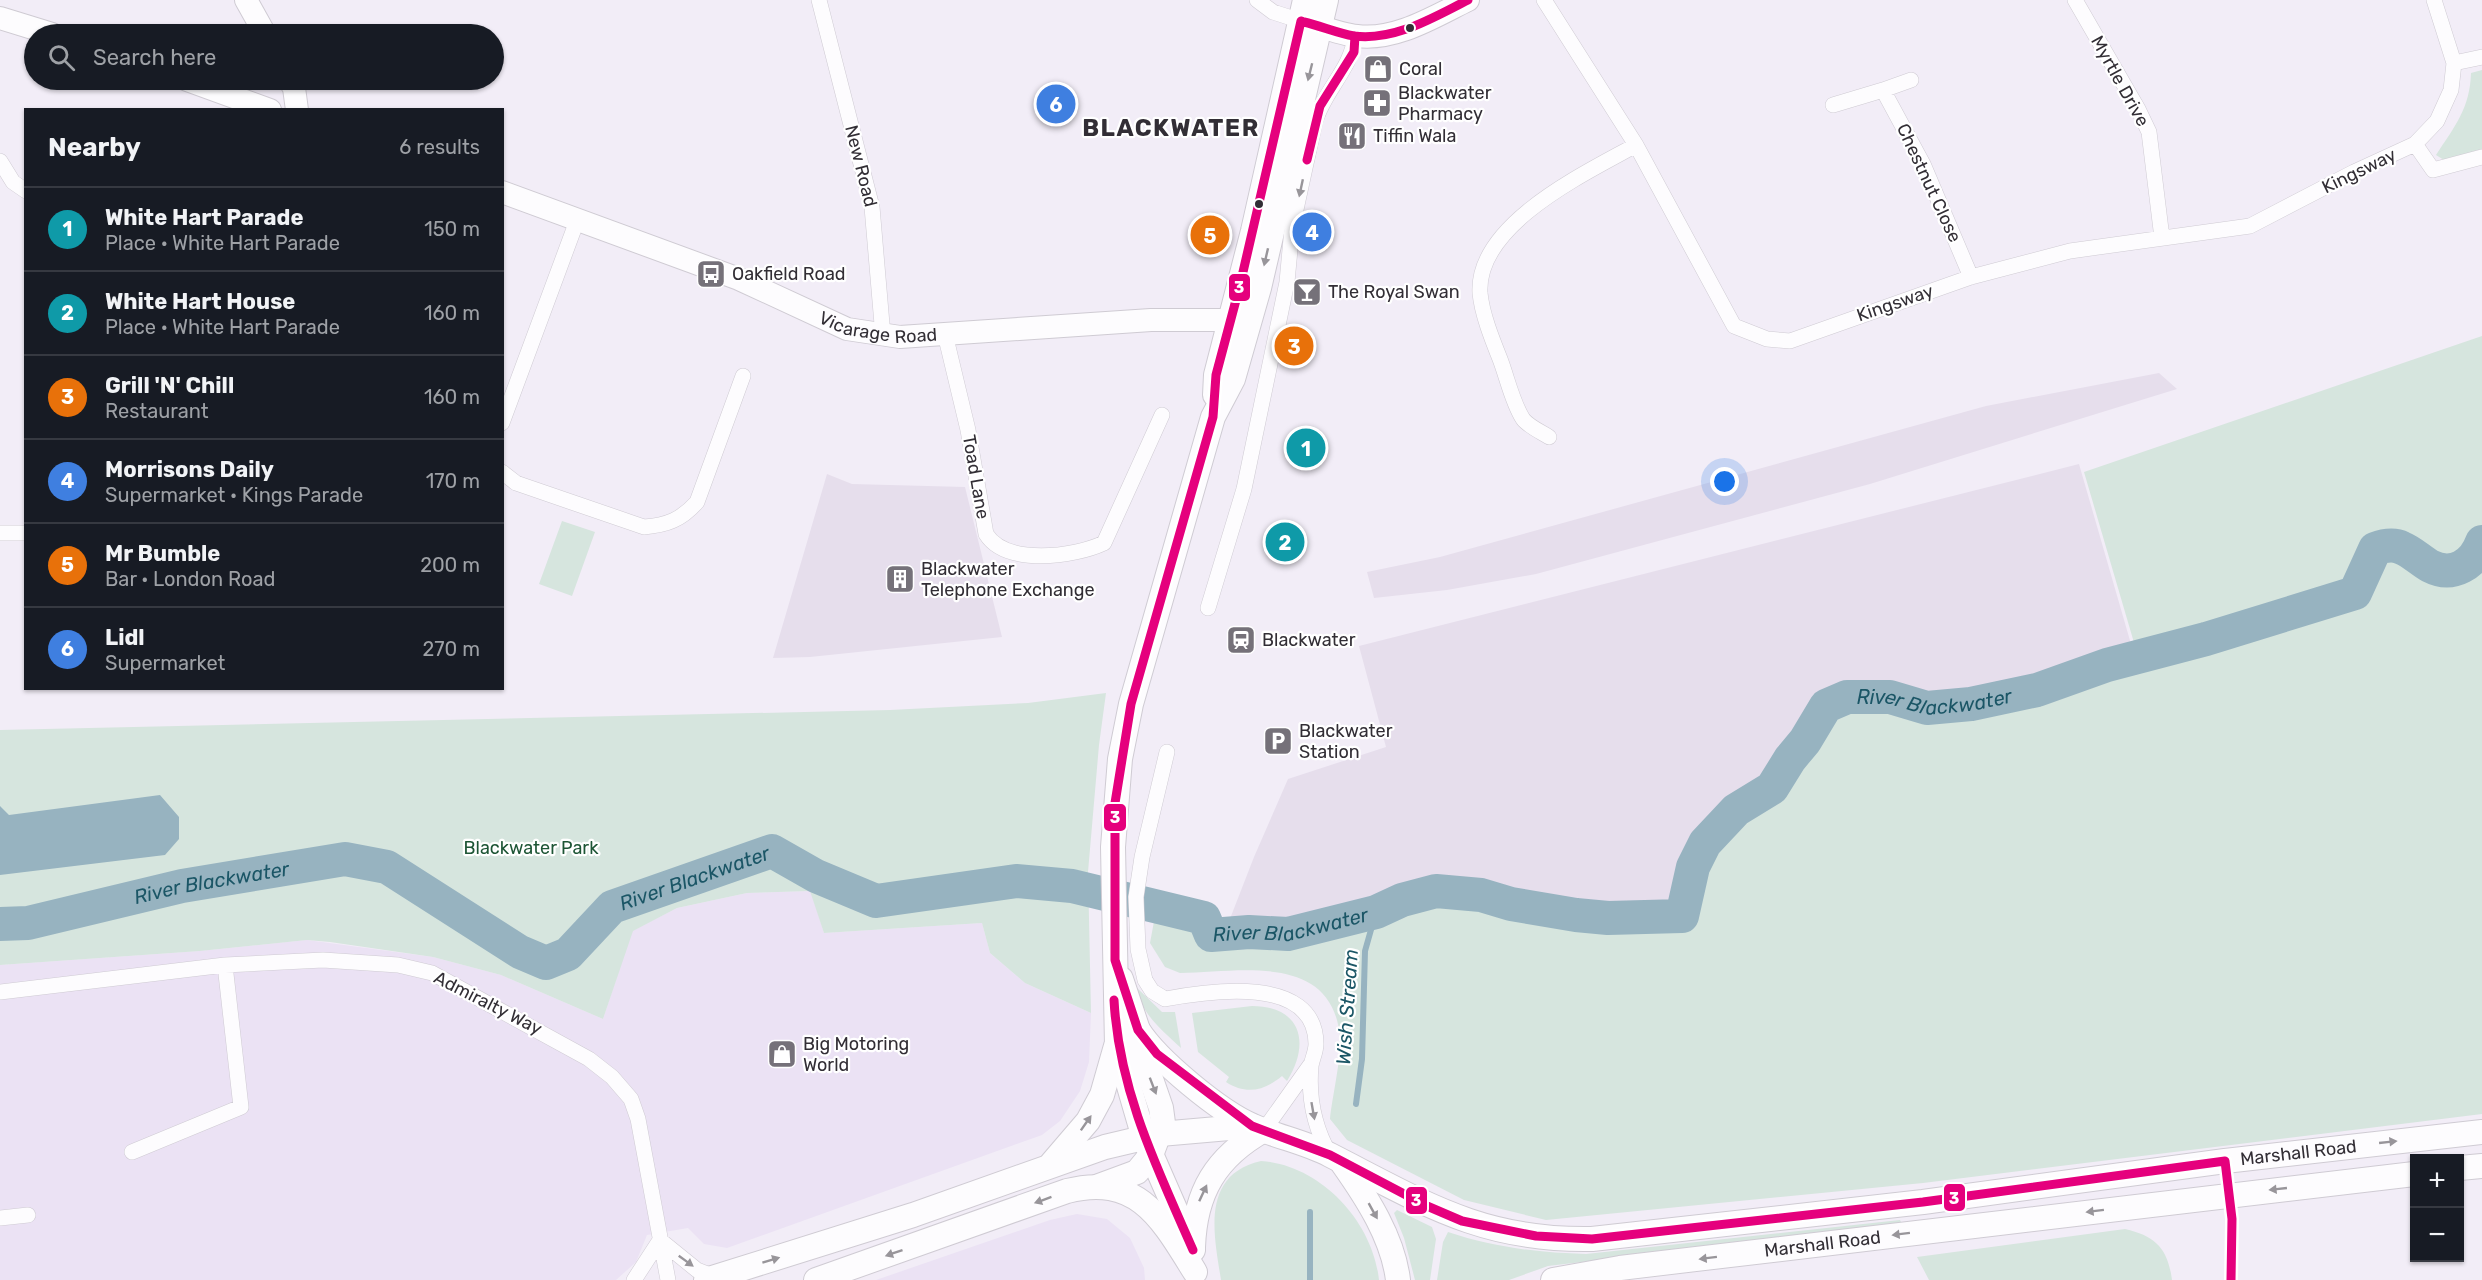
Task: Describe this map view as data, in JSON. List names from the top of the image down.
{
  "streets": {
    "main road": ["Marshall Road"],
    "street": [
      "Myrtle Drive",
      "New Road",
      "Kingsway",
      "Chestnut Close",
      "Vicarage Road",
      "Toad Lane",
      "Admiralty Way"
    ]
  },
  "crossings": [
    ["Myrtle Drive", "Kingsway"],
    ["New Road", "Vicarage Road"],
    ["Kingsway", "Chestnut Close"],
    ["Vicarage Road", "Toad Lane"]
  ],
  "districts": ["BLACKWATER"],
  "water": ["River Blackwater", "Wish Stream"],
  "parks": ["Blackwater Park"],
  "places": {
    "shop": ["Coral", "Big Motoring World"],
    "pharmacy": ["Blackwater Pharmacy"],
    "restaurant": ["Tiffin Wala"],
    "bus stop": ["Oakfield Road"],
    "bar": ["The Royal Swan"],
    "building": ["Blackwater Telephone Exchange"],
    "station": ["Blackwater"],
    "parking": ["Blackwater Station"]
  },
  "lines": ["transit line 3"],
  "page": {
    "search": "Search here",
    "pins": [
      "6",
      "4",
      "5",
      "3",
      "1",
      "2"
    ],
    "heading": ["Nearby", "6 results"],
    "list": [
      {
        "mark": "1",
        "name": "White Hart Parade",
        "note": "Place · White Hart Parade",
        "value": "150 m"
      },
      {
        "mark": "2",
        "name": "White Hart House",
        "note": "Place · White Hart Parade",
        "value": "160 m"
      },
      {
        "mark": "3",
        "name": "Grill 'N' Chill",
        "note": "Restaurant",
        "value": "160 m"
      },
      {
        "mark": "4",
        "name": "Morrisons Daily",
        "note": "Supermarket · Kings Parade",
        "value": "170 m"
      },
      {
        "mark": "5",
        "name": "Mr Bumble",
        "note": "Bar · London Road",
        "value": "200 m"
      },
      {
        "mark": "6",
        "name": "Lidl",
        "note": "Supermarket",
        "value": "270 m"
      }
    ],
    "map_buttons": ["+", "−"]
  }
}
